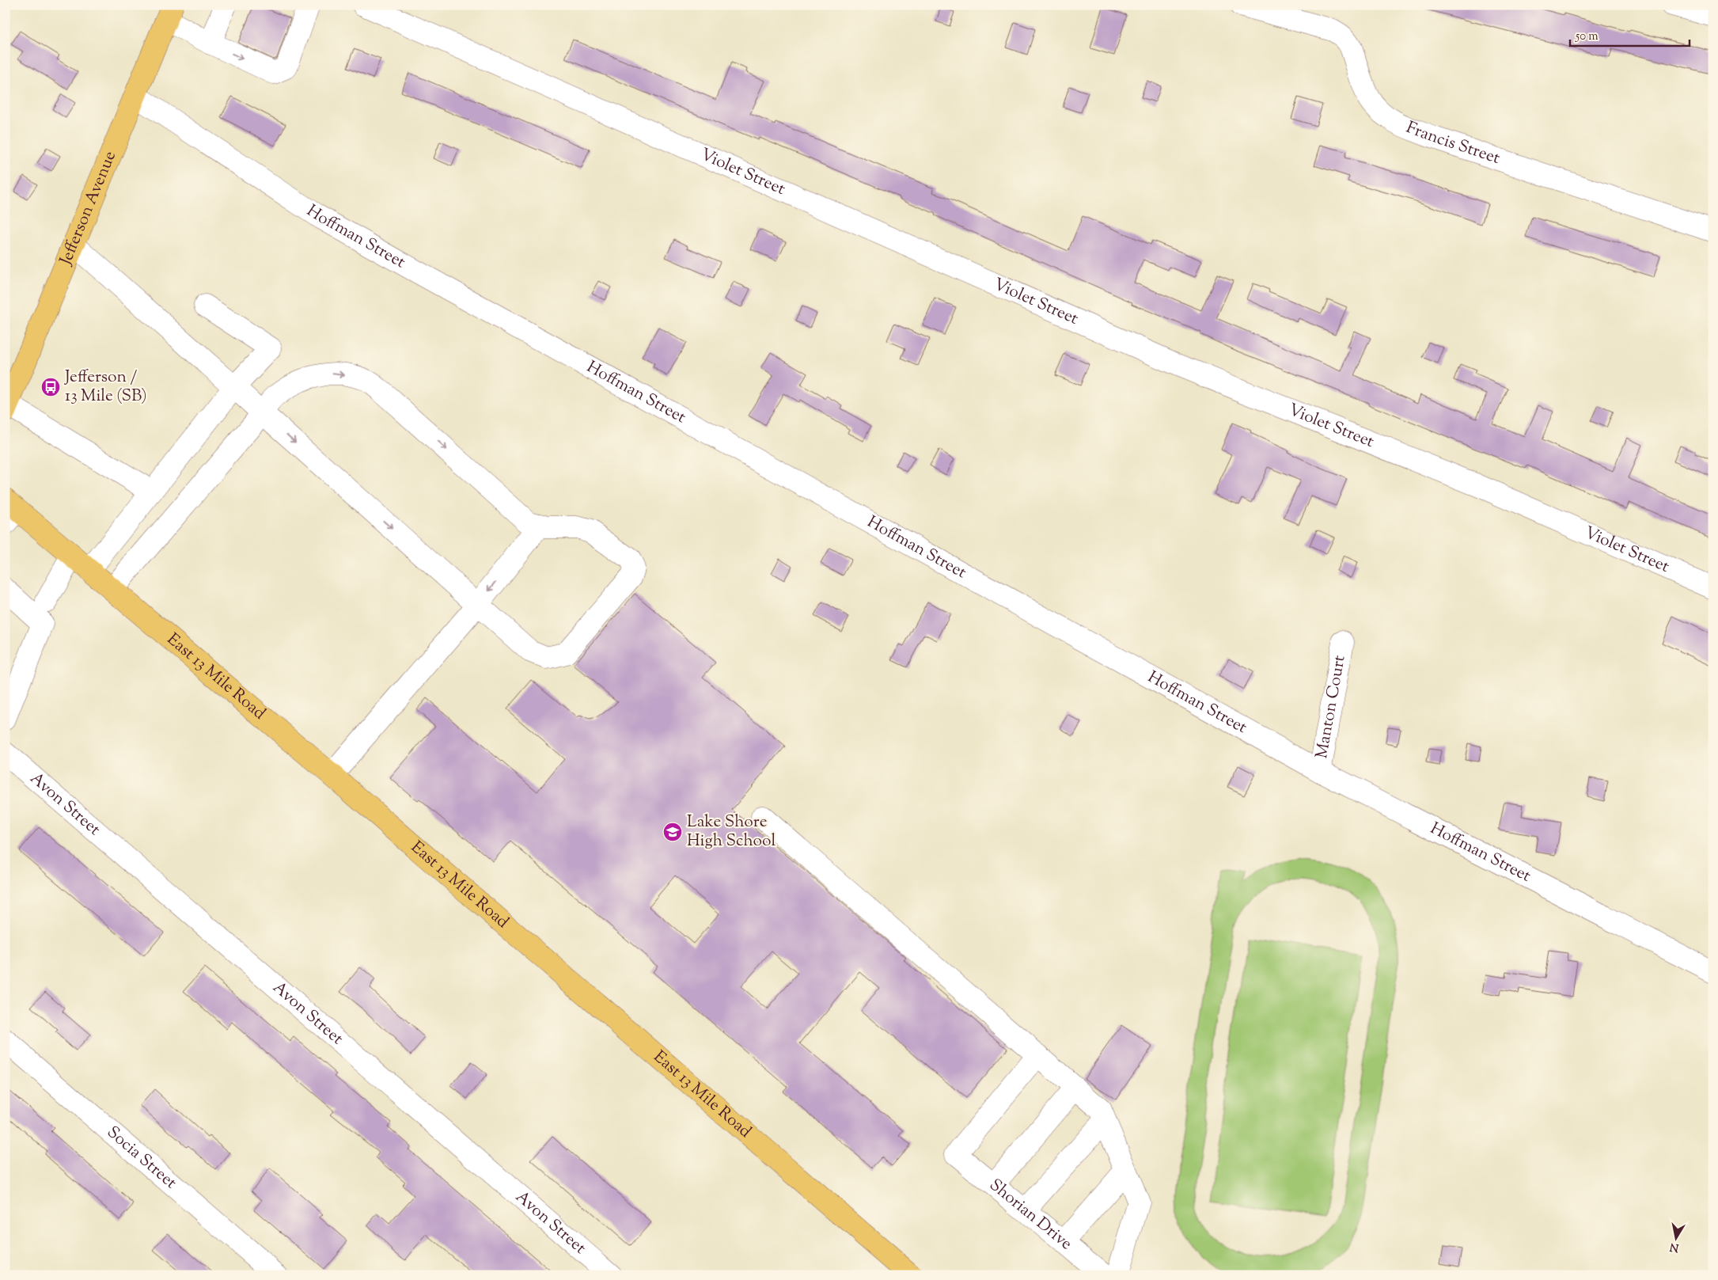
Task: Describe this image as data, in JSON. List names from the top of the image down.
{
  "streets": {
    "main road": ["Jefferson Avenue", "East 13 Mile Road"],
    "street": [
      "Francis Street",
      "Violet Street",
      "Hoffman Street",
      "Manton Court",
      "Avon Street",
      "Socia Street",
      "Shorian Drive"
    ]
  },
  "crossings": [
    ["Jefferson Avenue", "Hoffman Street"],
    ["Hoffman Street", "Manton Court"]
  ],
  "places": {
    "bus stop": ["Jefferson / 13 Mile (SB)"],
    "school or university": ["Lake Shore High School"]
  },
  "scale_bar": "50 m",
  "north": "bottom"
}
